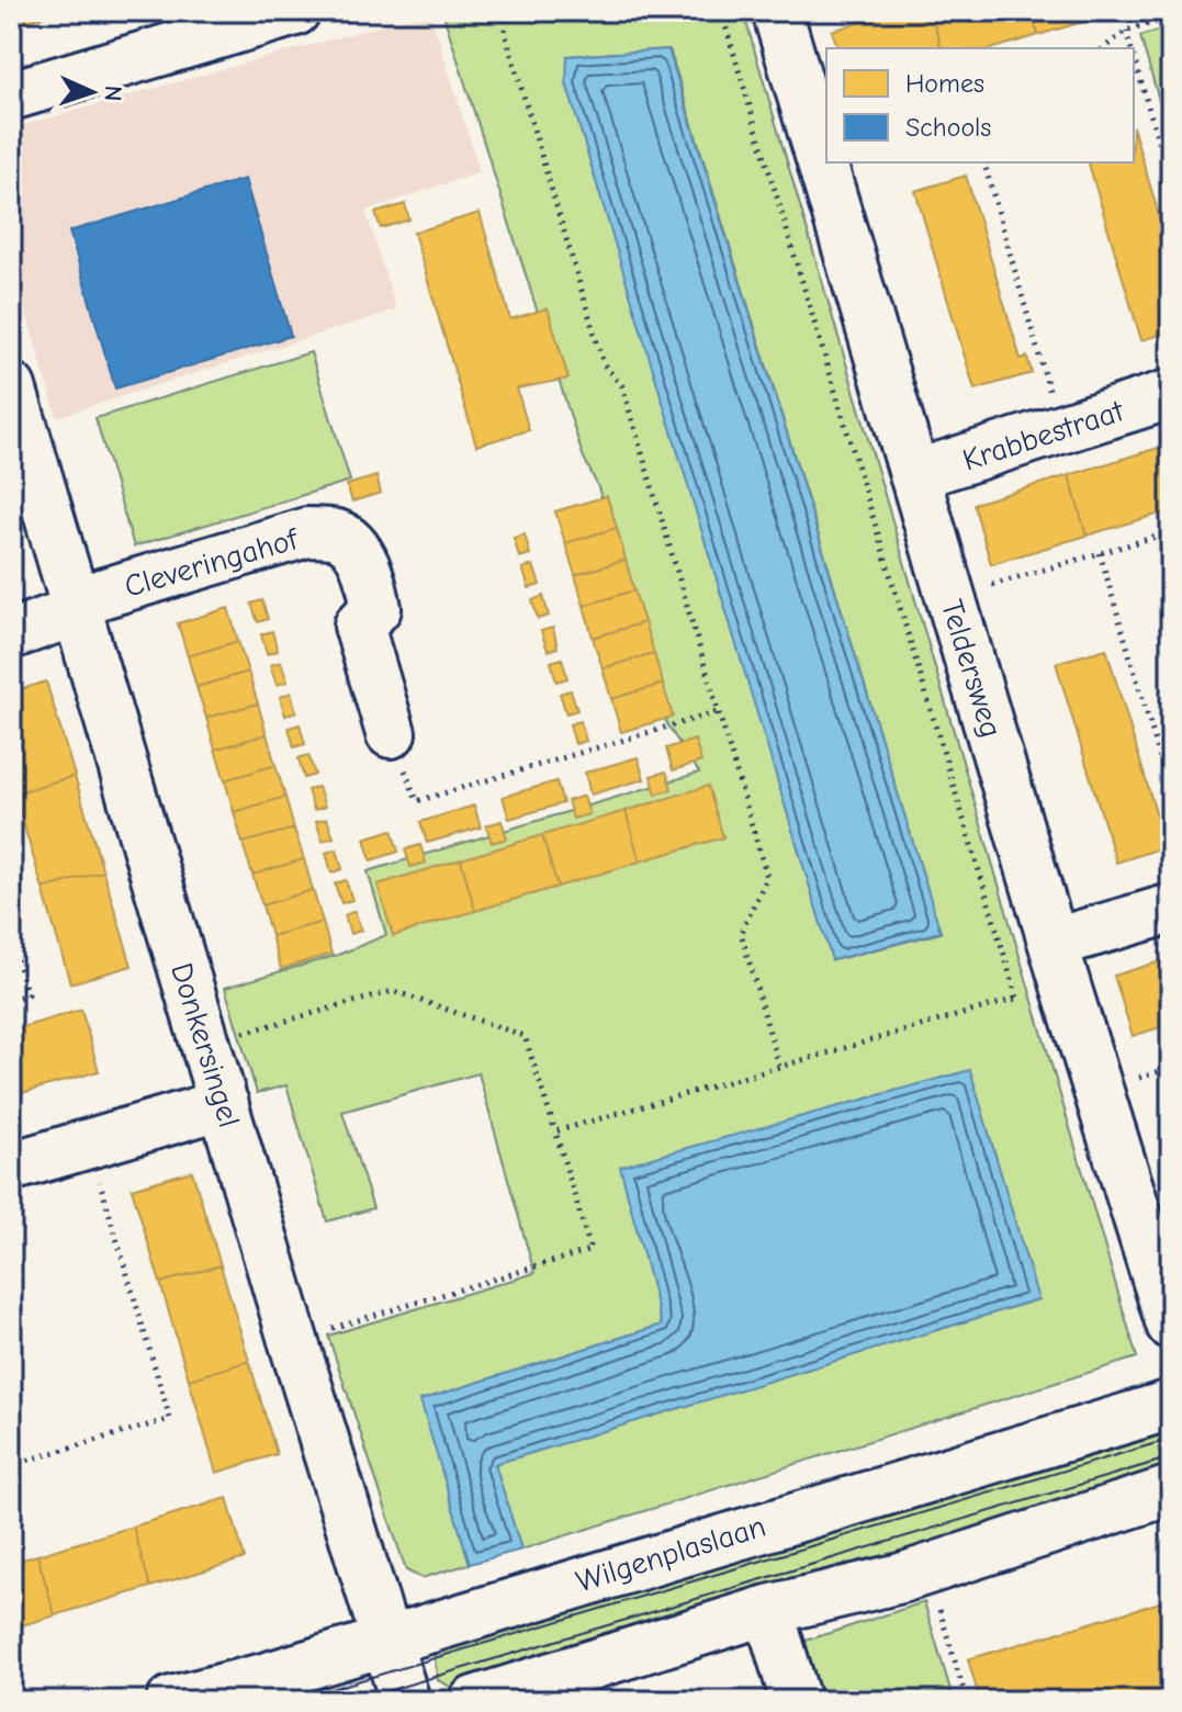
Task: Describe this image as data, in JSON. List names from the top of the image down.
{
  "streets": {
    "street": [
      "Krabbestraat",
      "Cleveringahof",
      "Teldersweg",
      "Donkersingel",
      "Wilgenplaslaan"
    ]
  },
  "crossings": [
    ["Krabbestraat", "Teldersweg"],
    ["Cleveringahof", "Donkersingel"],
    ["Donkersingel", "Wilgenplaslaan"]
  ],
  "legend": ["Homes", "Schools"],
  "north": "right"
}
